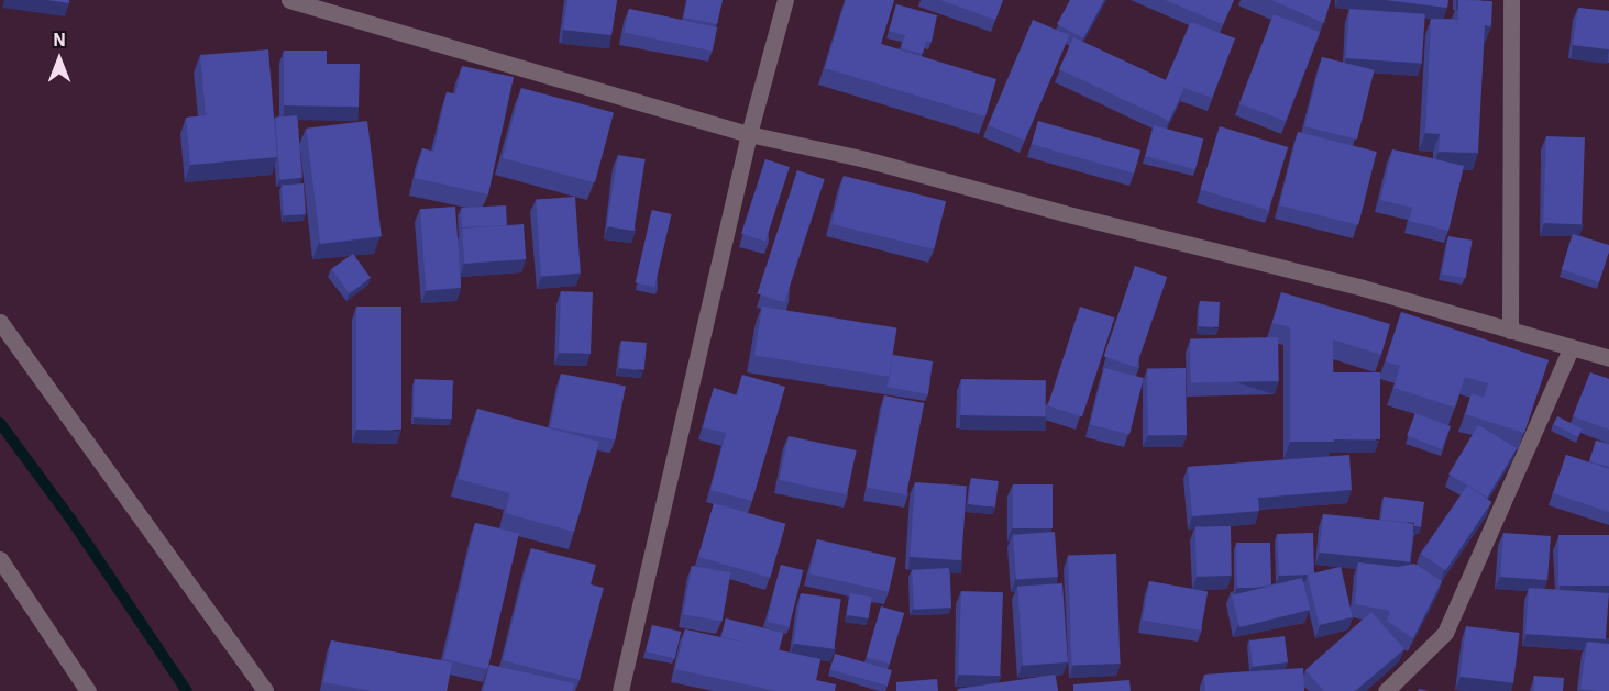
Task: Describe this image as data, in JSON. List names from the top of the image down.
{
  "north": "top"
}
